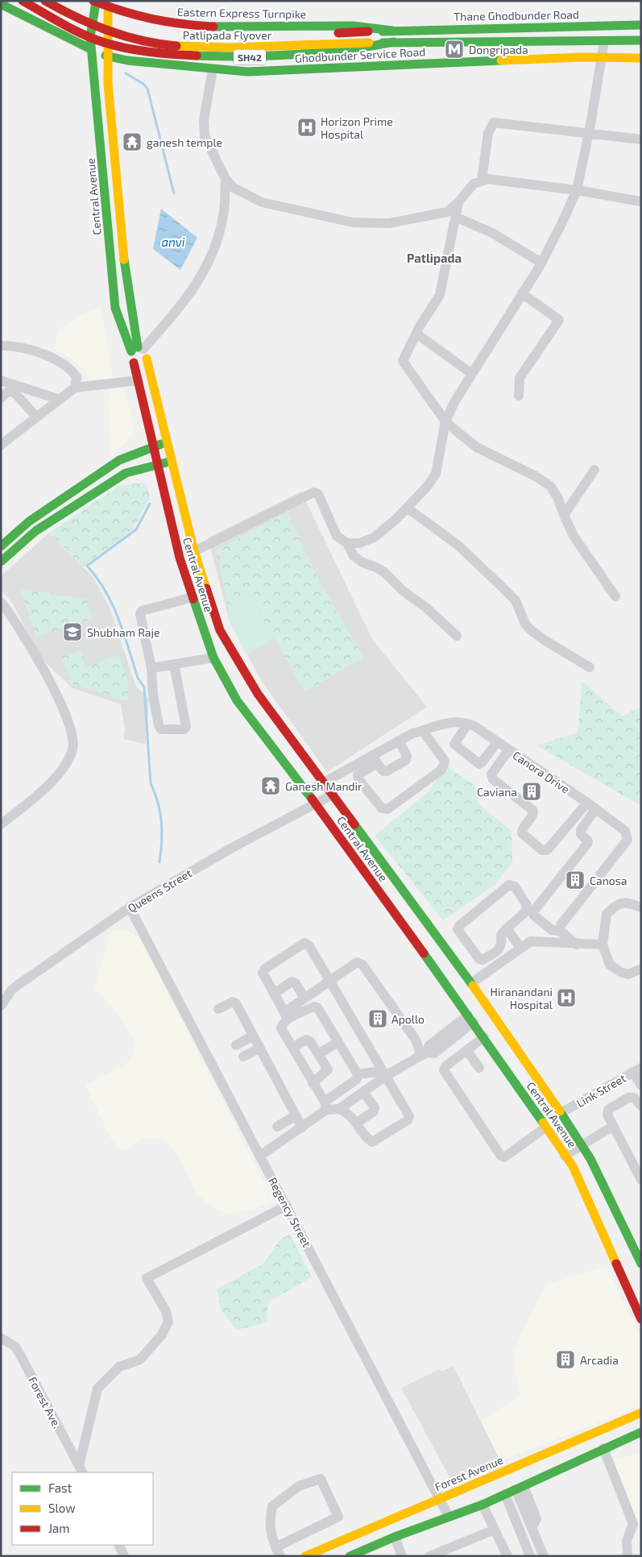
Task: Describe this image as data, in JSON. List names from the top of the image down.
{
  "streets": {
    "main road": [
      "Eastern Express Turnpike",
      "Thane Ghodbunder Road",
      "Patlipada Flyover",
      "Ghodbunder Service Road",
      "SH42",
      "Central Avenue",
      "Forest Avenue"
    ],
    "street": [
      "Canora Drive",
      "Queens Street",
      "Link Street",
      "Regency Street",
      "Forest Ave."
    ]
  },
  "crossings": [
    ["Eastern Express Turnpike", "Thane Ghodbunder Road"],
    ["Eastern Express Turnpike", "Patlipada Flyover"],
    ["Eastern Express Turnpike", "Central Avenue"],
    ["Thane Ghodbunder Road", "Patlipada Flyover"],
    ["Patlipada Flyover", "SH42"],
    ["Ghodbunder Service Road", "Central Avenue"],
    ["SH42", "Central Avenue"],
    ["Central Avenue", "Canora Drive"],
    ["Central Avenue", "Queens Street"],
    ["Central Avenue", "Link Street"],
    ["Queens Street", "Regency Street"],
    ["Regency Street", "Forest Avenue"]
  ],
  "districts": ["Patlipada"],
  "water": ["anvi"],
  "places": {
    "metro station": ["Dongripada"],
    "hospital": ["Horizon Prime Hospital", "Hiranandani Hospital"],
    "temple": ["ganesh temple", "Ganesh Mandir"],
    "school or university": ["Shubham Raje"],
    "building": [
      "Caviana",
      "Canosa",
      "Apollo",
      "Arcadia"
    ]
  },
  "legend": ["Fast", "Slow", "Jam"]
}
